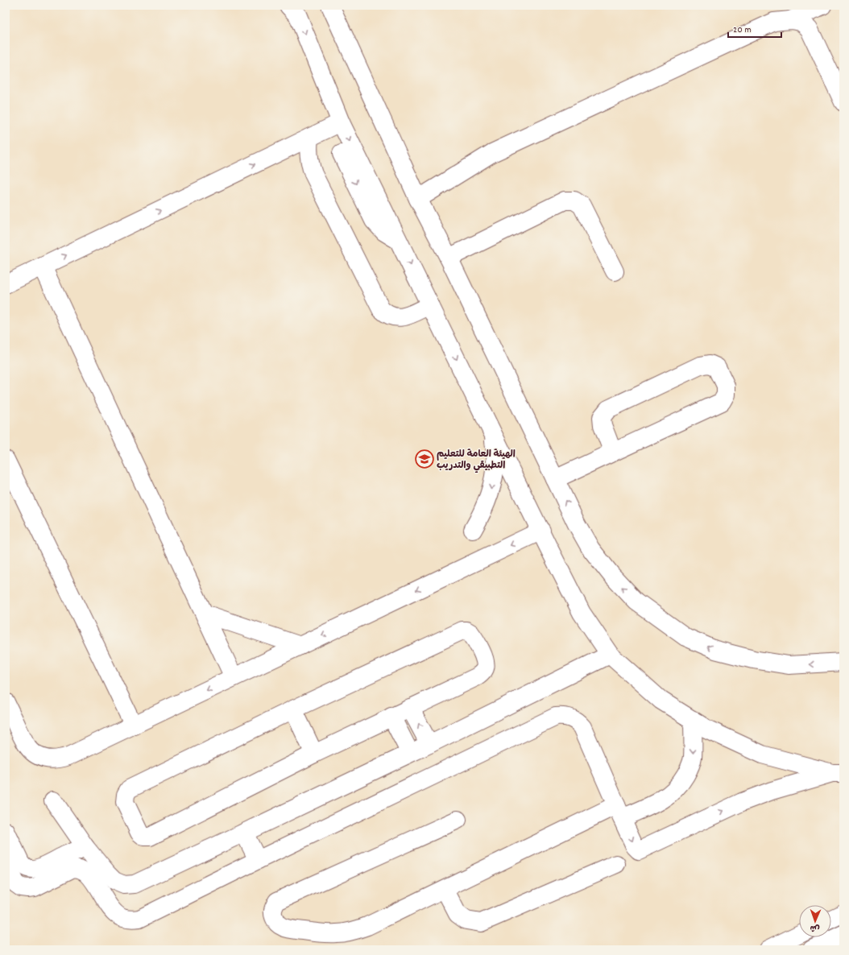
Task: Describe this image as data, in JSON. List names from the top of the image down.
{
  "places": {
    "school or university": ["الهيئة العامة للتعليم التطبيقي والتدريب"]
  },
  "scale_bar": "20 m",
  "north": "bottom"
}
